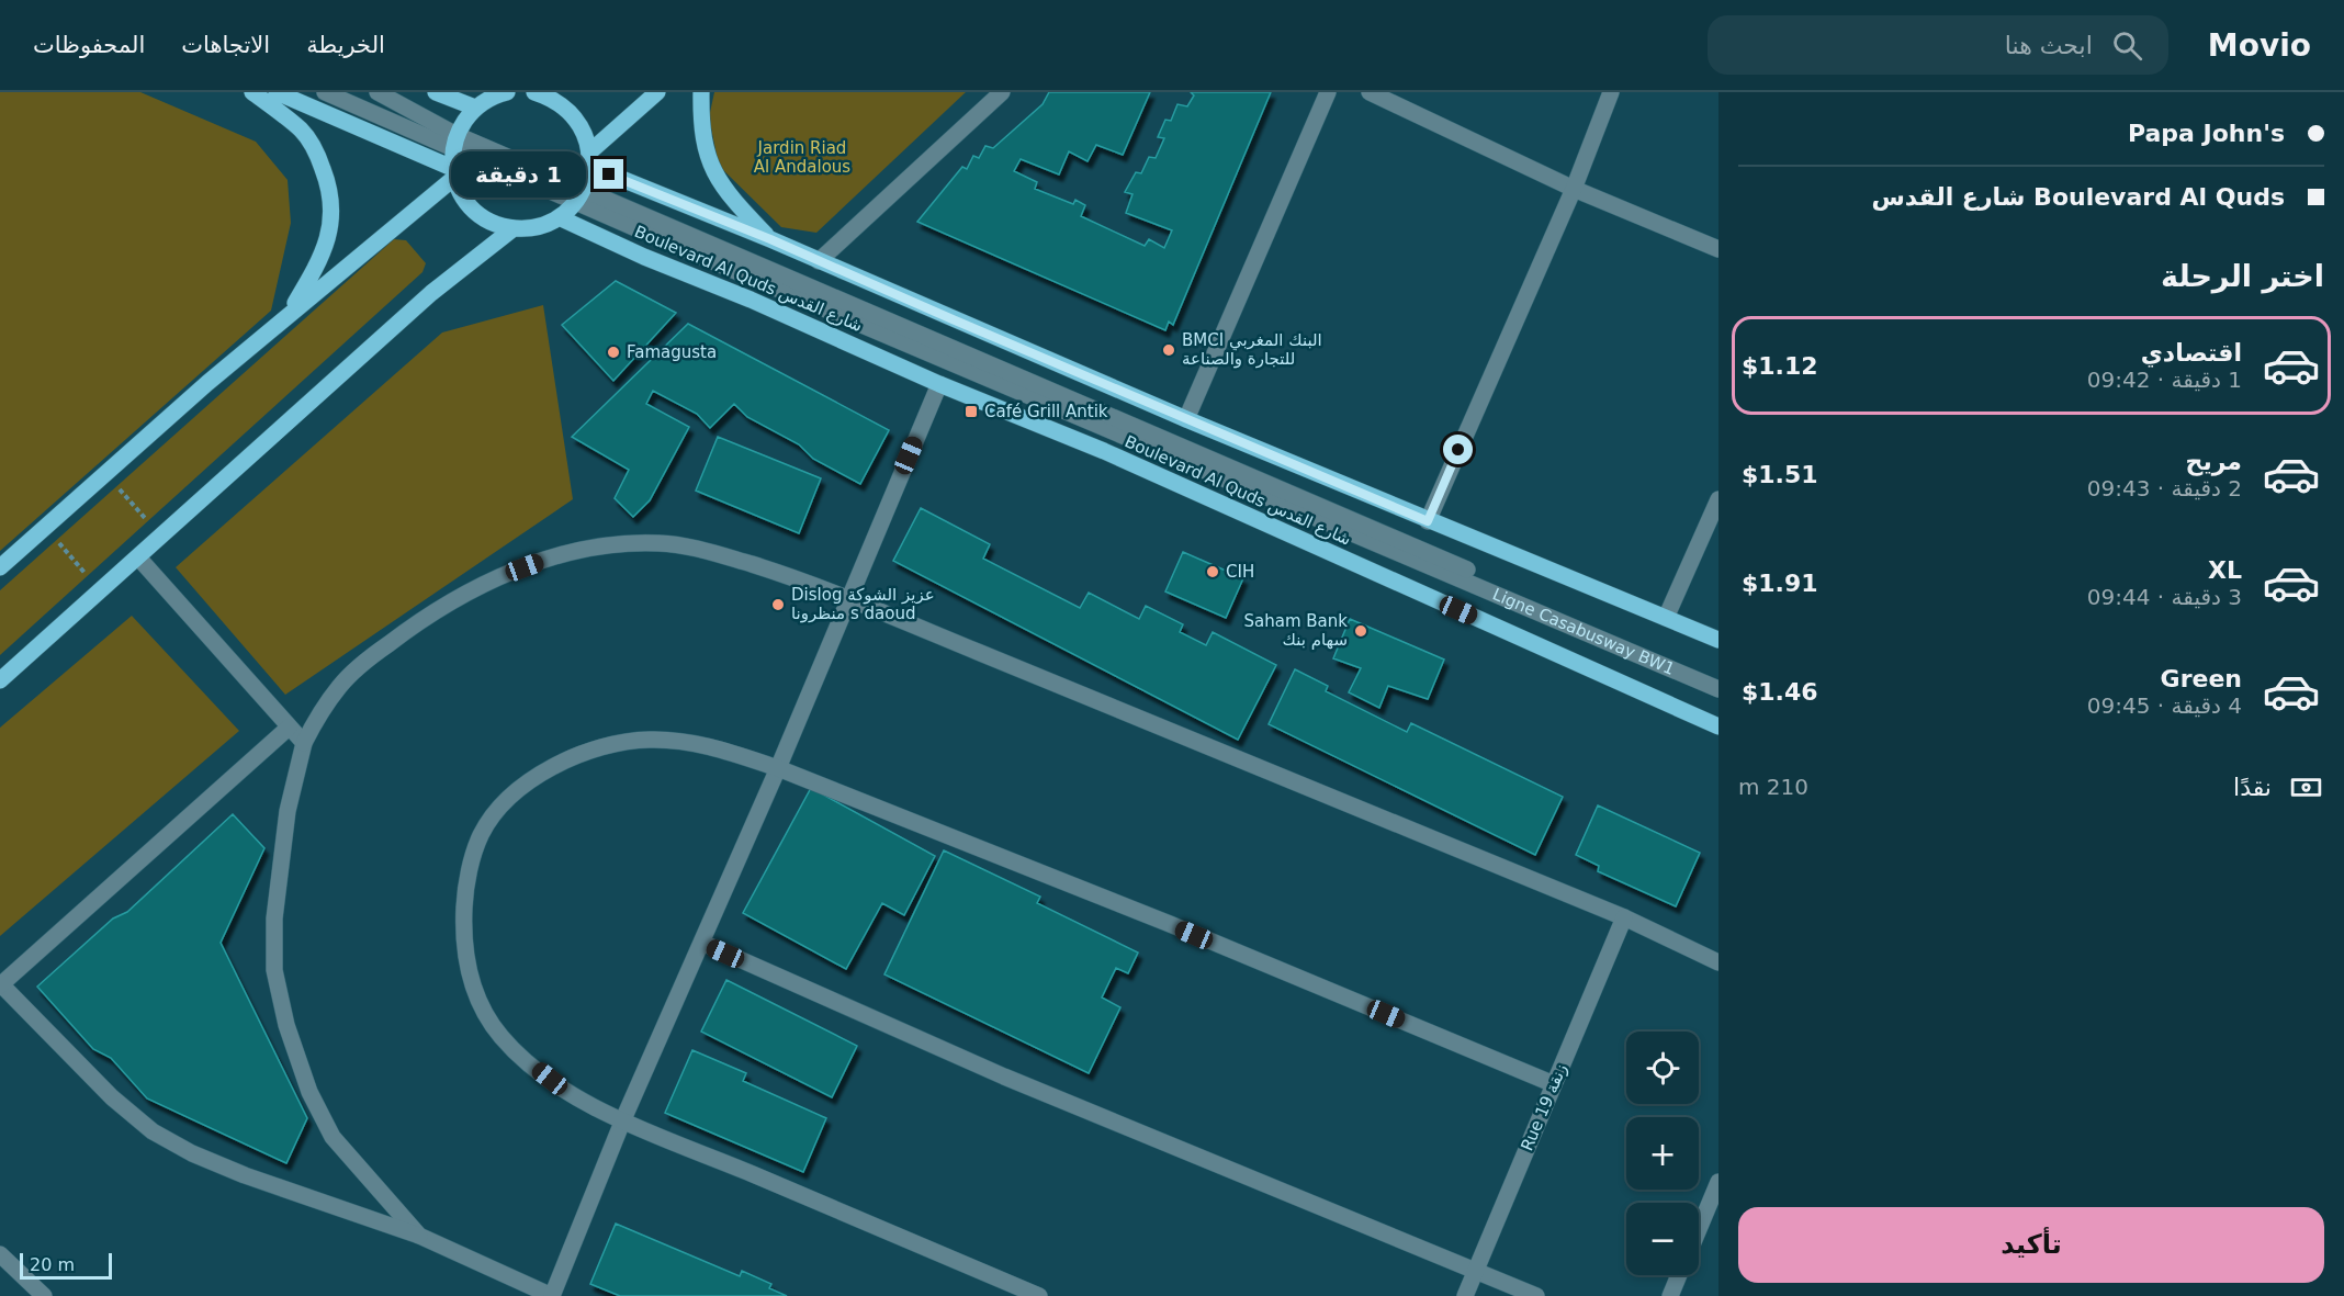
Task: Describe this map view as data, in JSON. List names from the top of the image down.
{
  "streets": {
    "main road": ["Boulevard Al Quds شارع القدس"],
    "street": ["Ligne Casabusway BW1", "Rue 19 زنقة"]
  },
  "parks": ["Jardin Riad Al Andalous"],
  "places": {
    "other": [
      "BMCI البنك المغربي للتجارة والصناعة",
      "Famagusta",
      "CIH",
      "Dislog عزيز الشوكة منظرونا s daoud",
      "Saham Bank سهام بنك"
    ],
    "transit": ["Café Grill Antik"]
  },
  "scale_bar": "20 m",
  "page": {
    "header": "Movio",
    "search": "ابحث هنا",
    "nav": ["الخريطة", "الاتجاهات", "المحفوظات"],
    "banner": ["Papa John's", "Boulevard Al Quds شارع القدس"],
    "bubble": "1 دقيقة",
    "heading": "اختر الرحلة",
    "list": [
      {
        "name": "اقتصادي",
        "note": "1 دقيقة · 09:42",
        "value": "$1.12"
      },
      {
        "name": "مريح",
        "note": "2 دقيقة · 09:43",
        "value": "$1.51"
      },
      {
        "name": "XL",
        "note": "3 دقيقة · 09:44",
        "value": "$1.91"
      },
      {
        "name": "Green",
        "note": "4 دقيقة · 09:45",
        "value": "$1.46"
      }
    ],
    "pay": ["نقدًا", "210 m"],
    "map_buttons": ["+", "−"],
    "buttons": "تأكيد",
    "scale": "20 m"
  }
}
